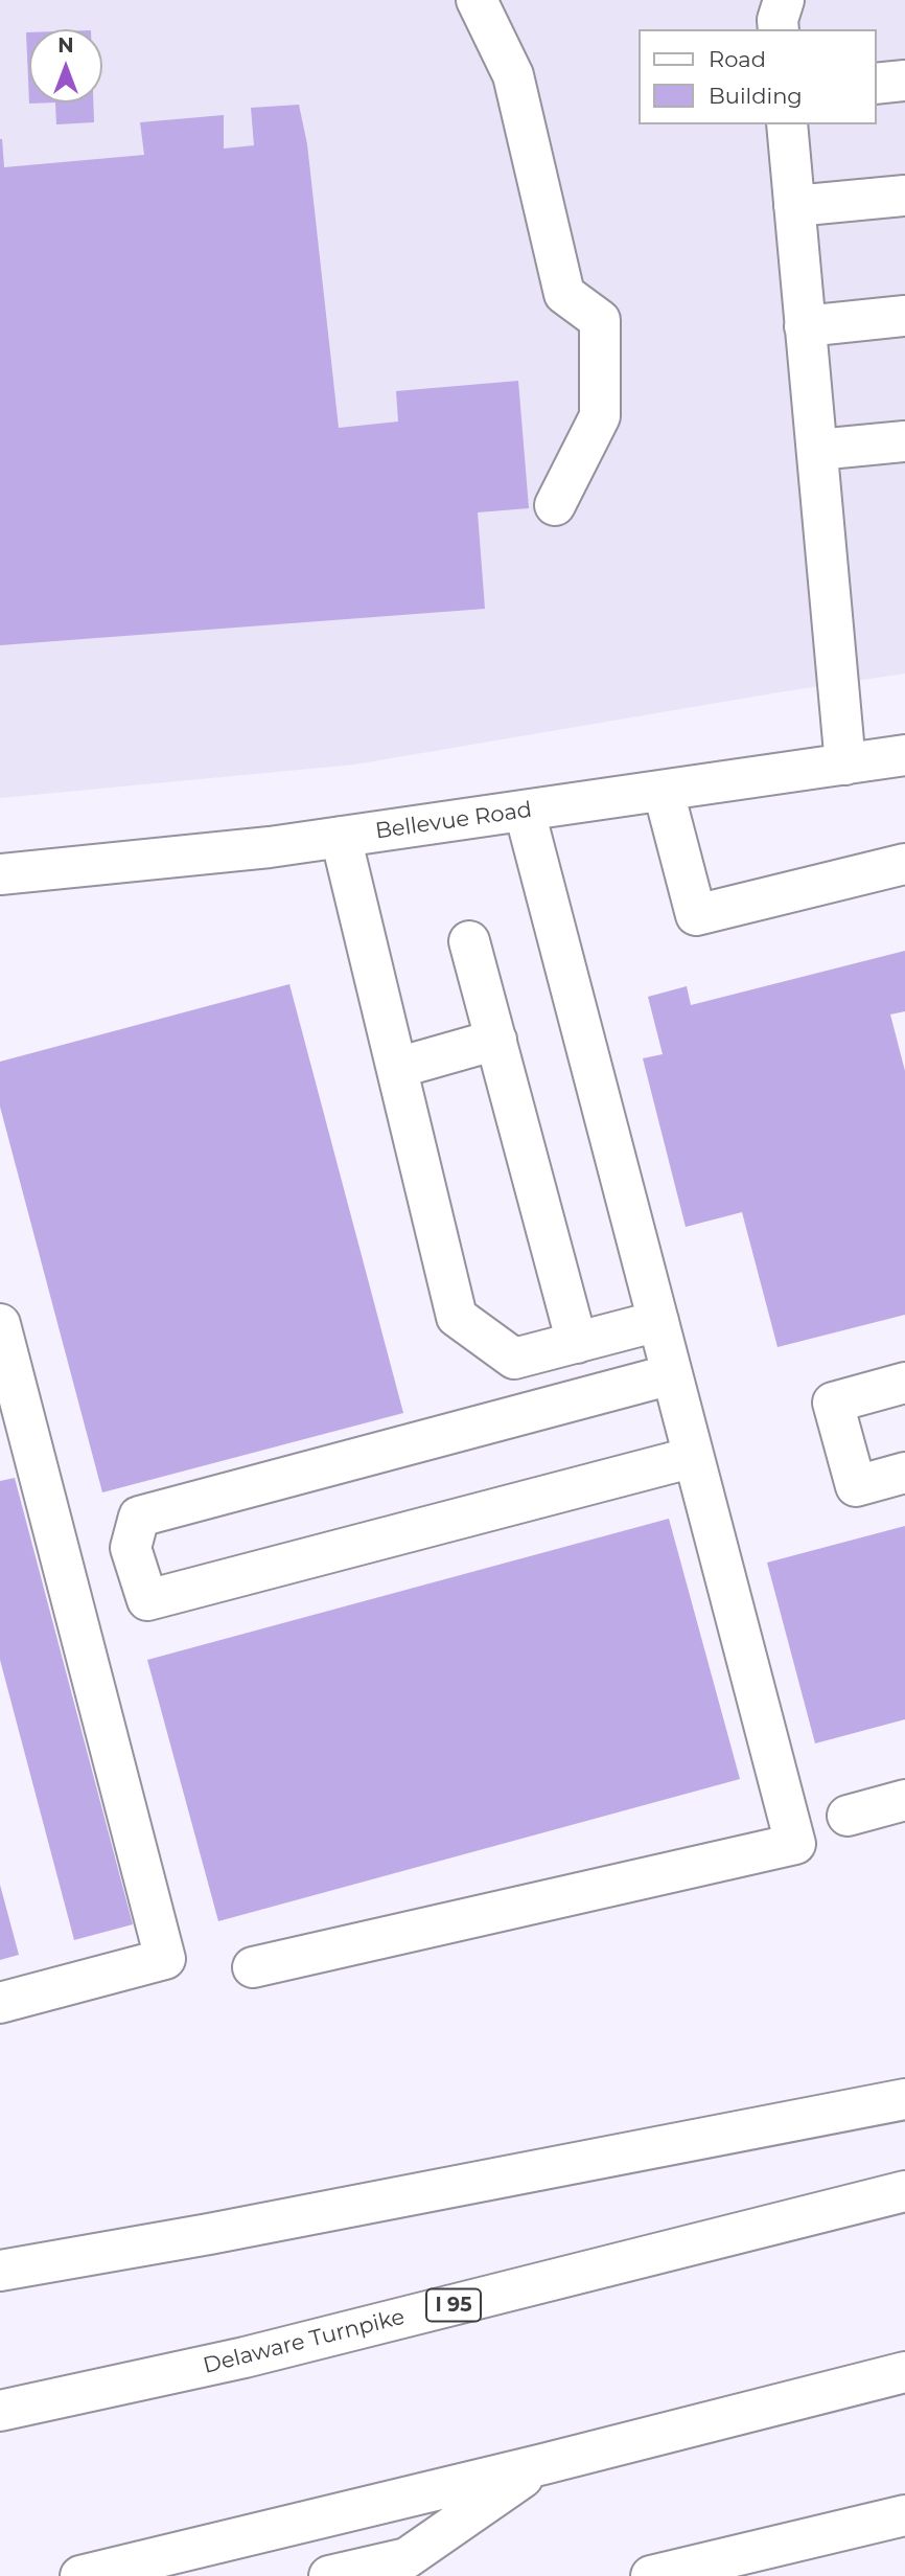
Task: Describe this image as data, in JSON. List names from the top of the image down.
{
  "streets": {
    "main road": ["Bellevue Road", "I 95", "Delaware Turnpike"]
  },
  "legend": ["Road", "Building"],
  "north": "top"
}
